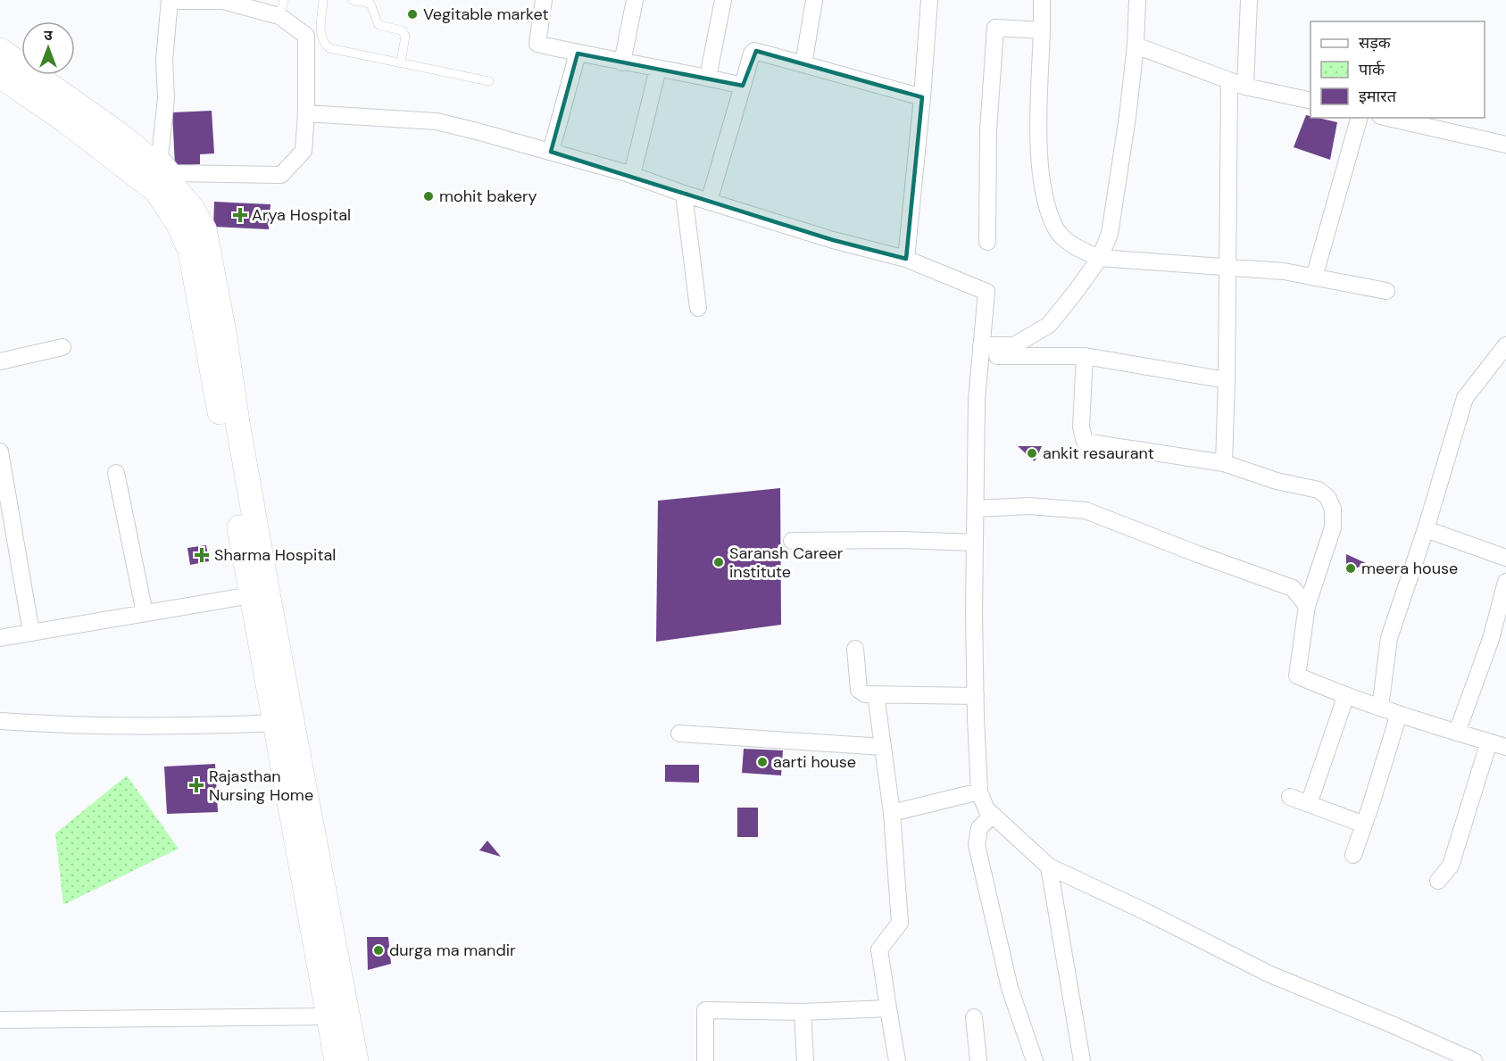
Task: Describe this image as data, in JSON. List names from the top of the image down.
{
  "places": {
    "other": [
      "Vegitable market",
      "mohit bakery",
      "ankit resaurant",
      "Saransh Career institute",
      "meera house",
      "aarti house",
      "durga ma mandir"
    ],
    "health": ["Arya Hospital", "Sharma Hospital", "Rajasthan Nursing Home"]
  },
  "legend": ["सड़क", "पार्क", "इमारत"],
  "north": "top"
}
